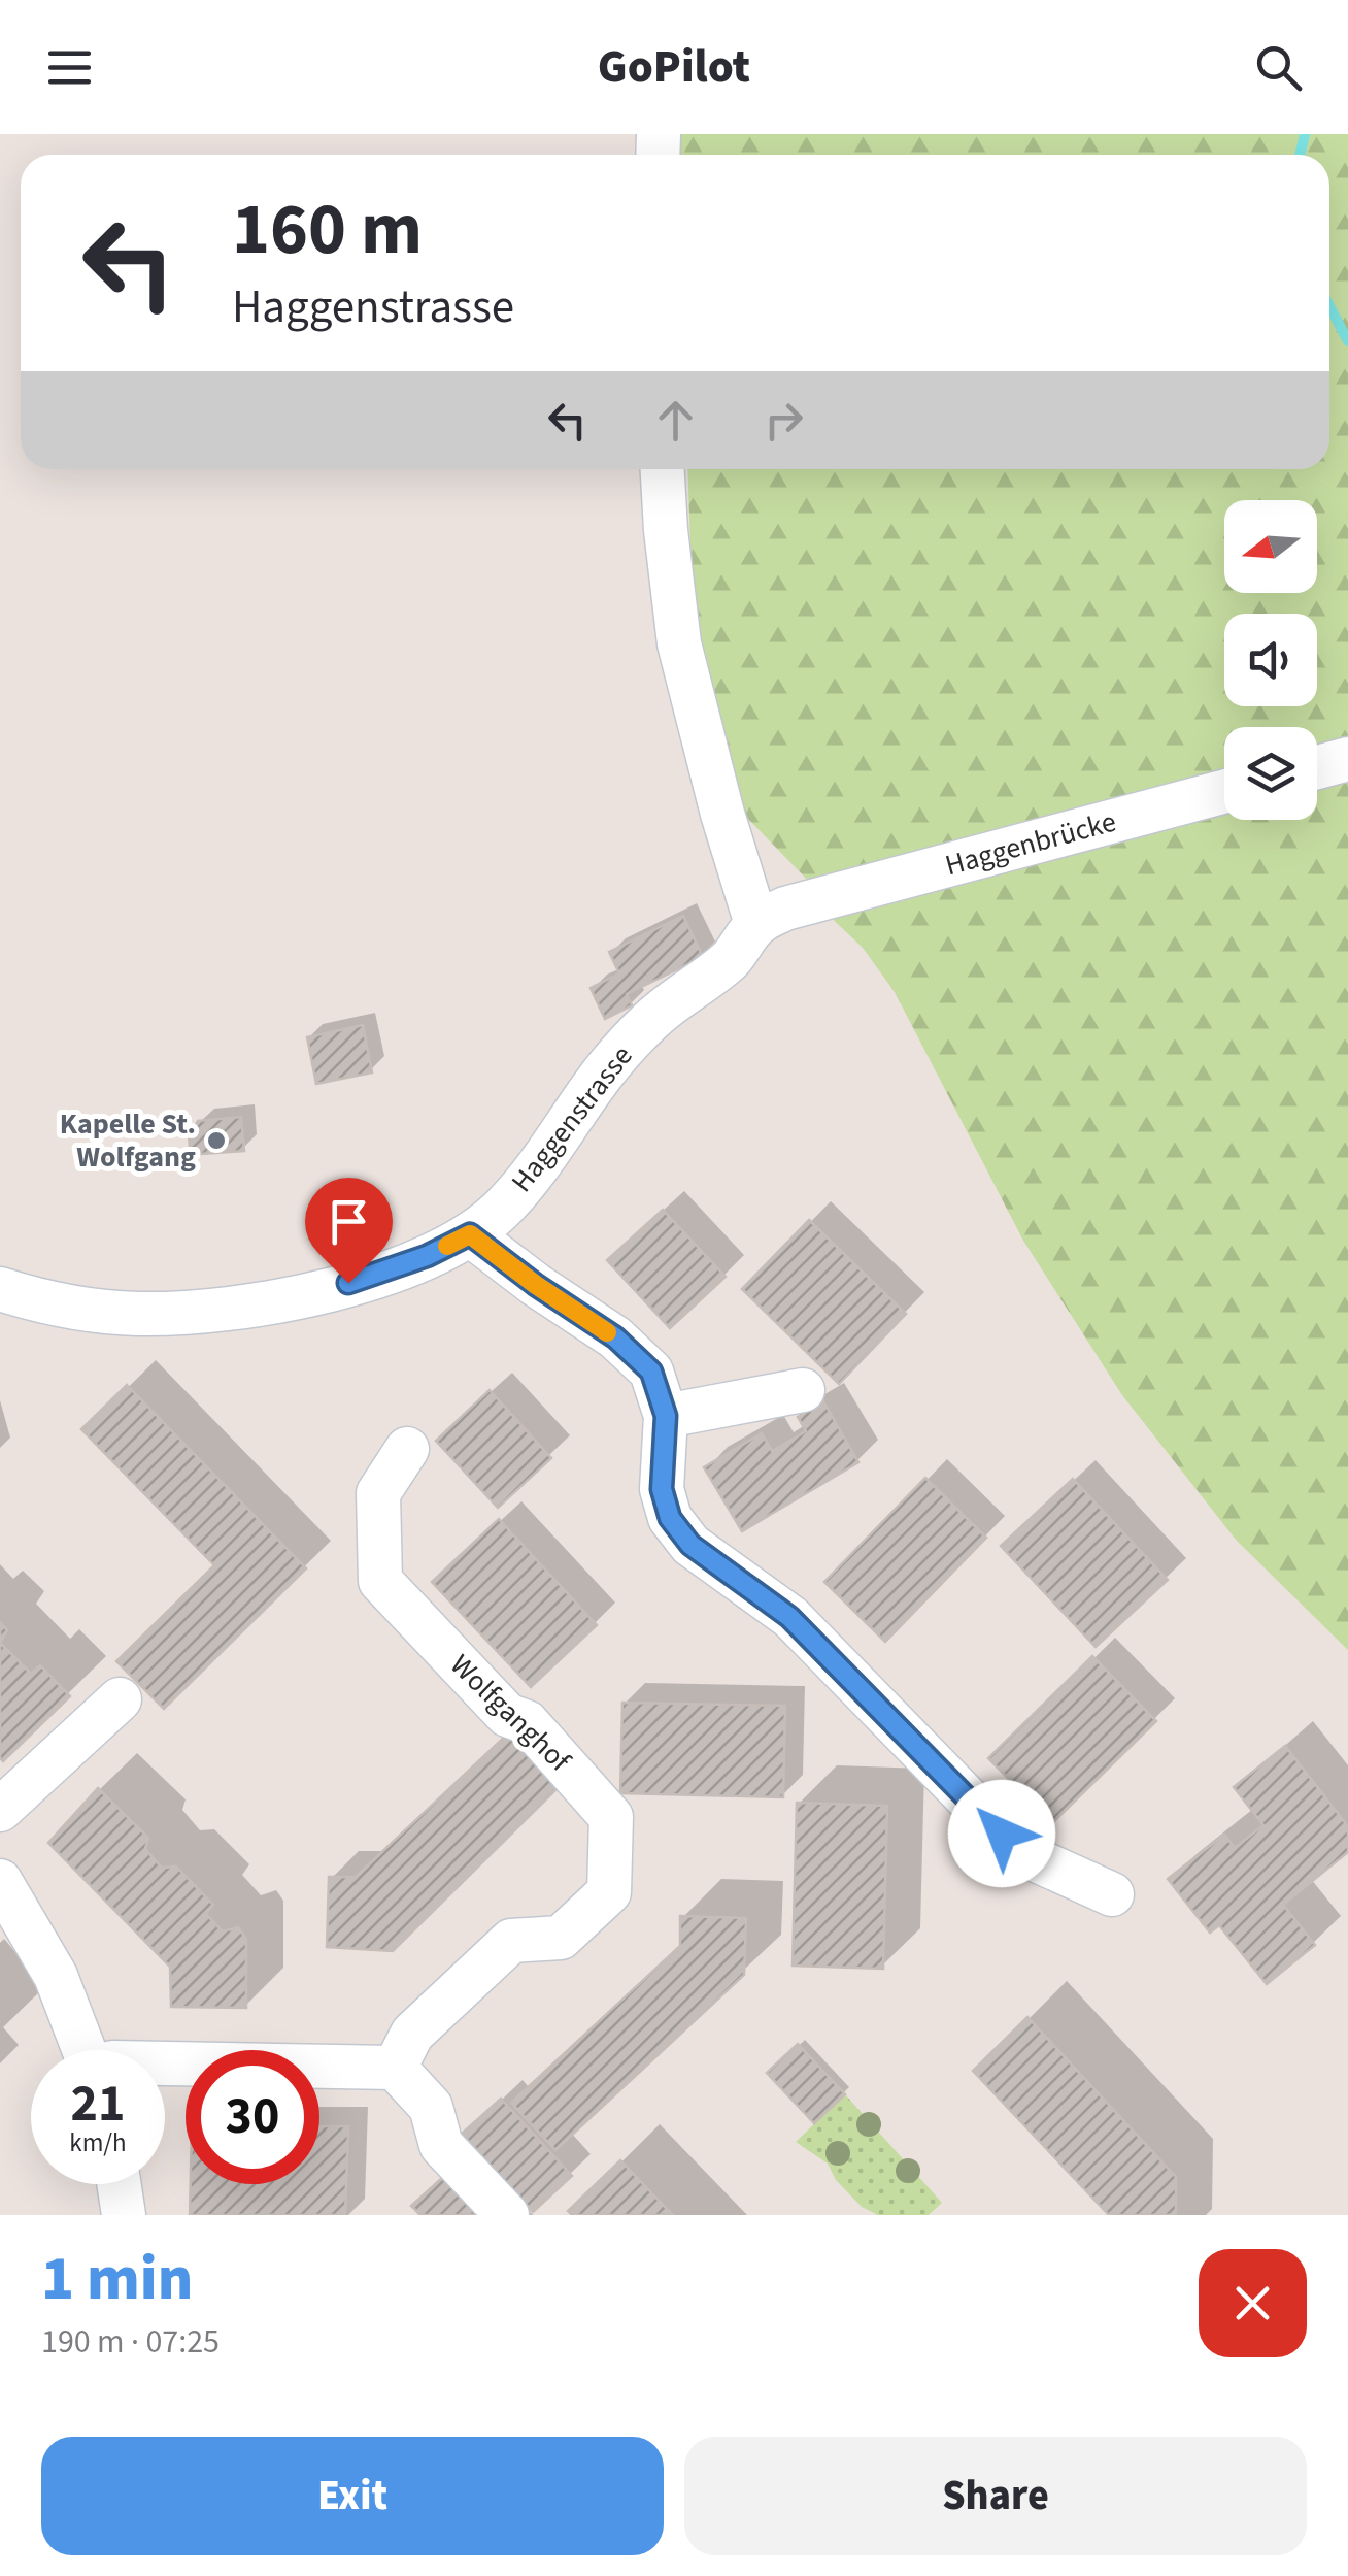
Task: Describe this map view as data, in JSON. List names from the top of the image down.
{
  "streets": {
    "street": ["Haggenbrücke", "Haggenstrasse", "Wolfganghof"]
  },
  "crossings": [
    ["Haggenbrücke", "Haggenstrasse"]
  ],
  "places": ["Kapelle St. Wolfgang"],
  "north": "left",
  "page": {
    "header": "GoPilot",
    "turn": ["160 m", "Haggenstrasse"],
    "speed": "21 km/h",
    "limit": "30",
    "heading": ["1 min", "190 m · 07:25"],
    "buttons": ["Exit", "Share"]
  }
}
